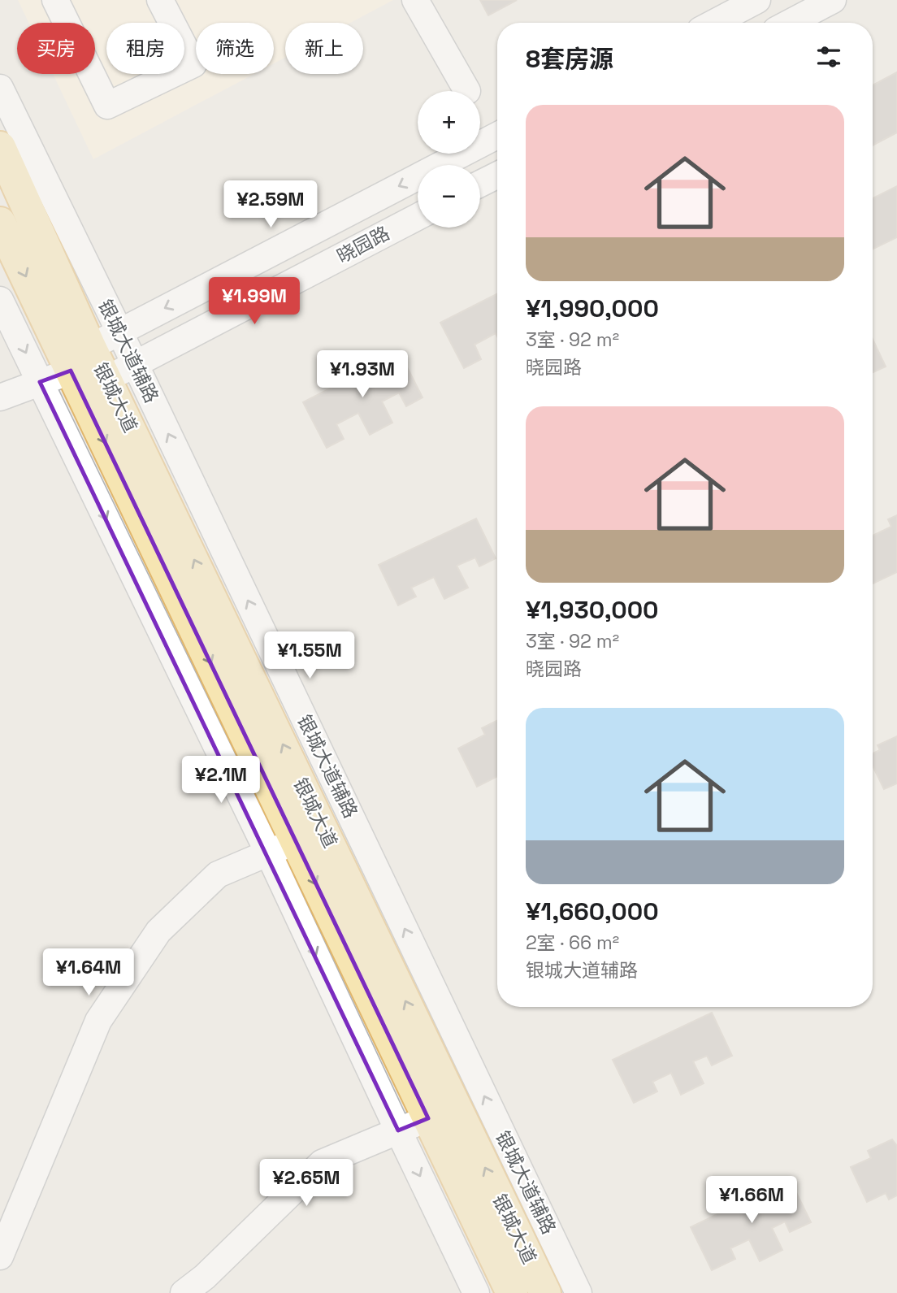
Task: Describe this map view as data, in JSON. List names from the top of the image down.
{
  "streets": {
    "main road": ["银城大道"],
    "street": ["晓园路", "银城大道辅路"]
  },
  "crossings": [
    ["晓园路", "银城大道辅路"],
    ["晓园路", "银城大道"]
  ],
  "page": {
    "chip": [
      "买房",
      "租房",
      "筛选",
      "新上"
    ],
    "heading": "8套房源",
    "map_buttons": ["+", "−"],
    "list": [
      {
        "name": "¥1,990,000",
        "note": "3室 · 92 m² · 晓园路"
      },
      {
        "name": "¥1,930,000",
        "note": "3室 · 92 m² · 晓园路"
      },
      {
        "name": "¥1,660,000",
        "note": "2室 · 66 m² · 银城大道辅路"
      }
    ],
    "price": [
      "¥2.59M",
      "¥1.99M",
      "¥1.93M",
      "¥1.55M",
      "¥2.1M",
      "¥1.64M",
      "¥2.65M",
      "¥1.66M"
    ]
  }
}
